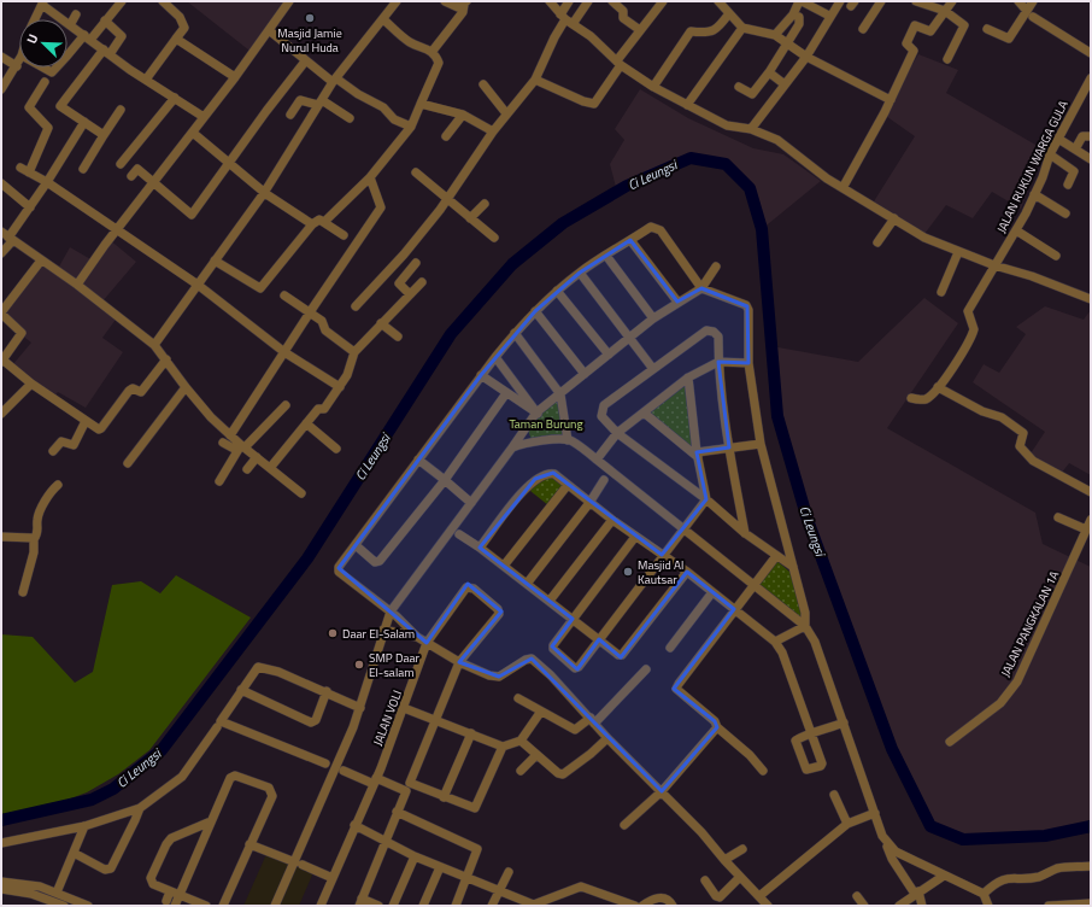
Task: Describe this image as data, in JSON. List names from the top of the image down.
{
  "streets": {
    "street": ["JALAN RUKUN WARGA GULA", "JALAN PANGKALAN 1A", "JALAN VOLI"]
  },
  "water": ["Ci Leungsi"],
  "parks": ["Taman Burung"],
  "places": [
    "Masjid Jamie Nurul Huda",
    "Masjid Al Kautsar",
    "Daar El-Salam",
    "SMP Daar El-salam"
  ],
  "north": "top left"
}
